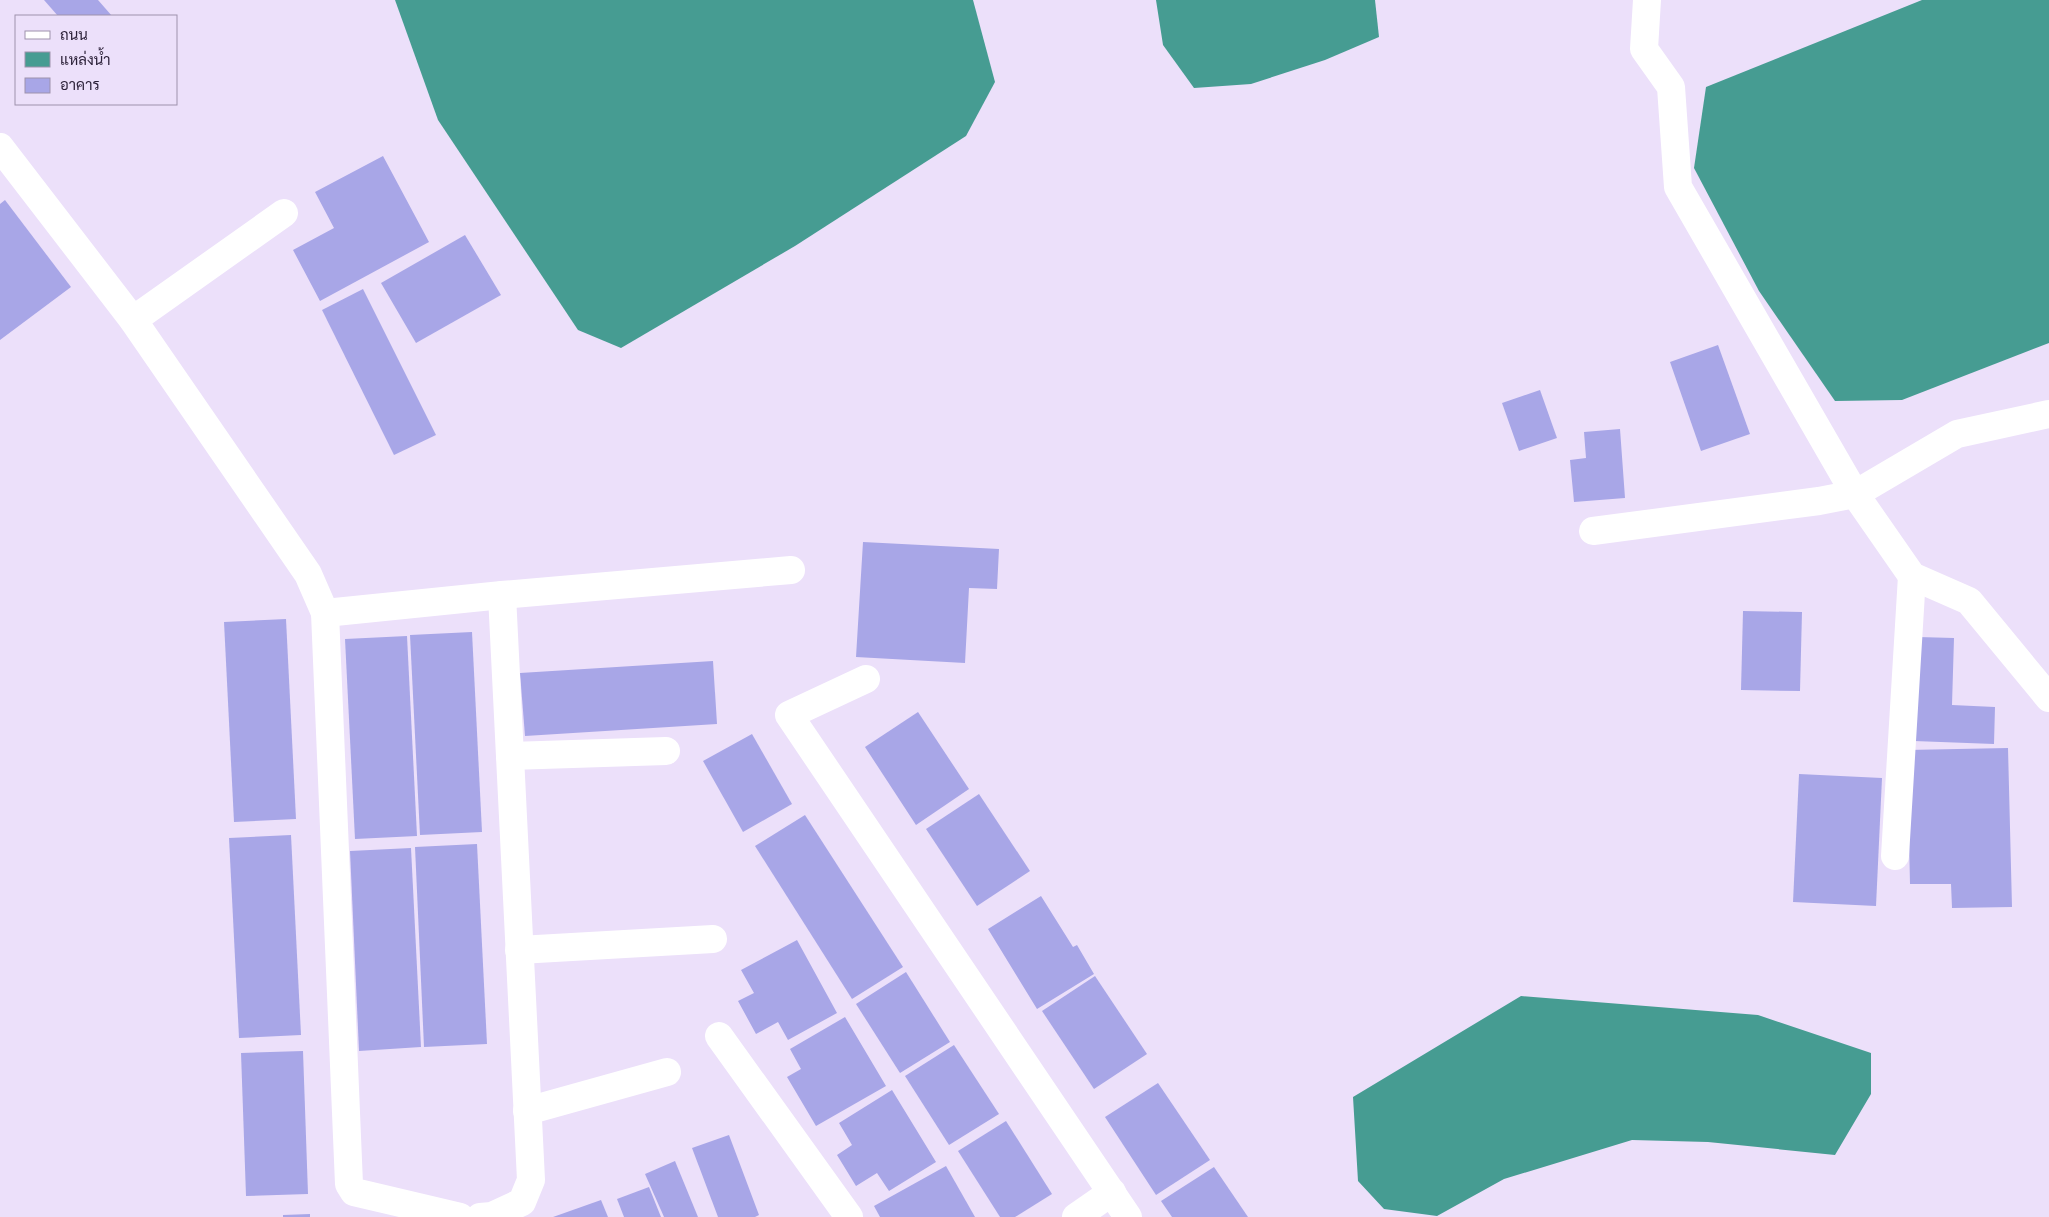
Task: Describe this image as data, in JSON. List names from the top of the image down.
{
  "legend": ["ถนน", "แหล่งน้ำ", "อาคาร"]
}
